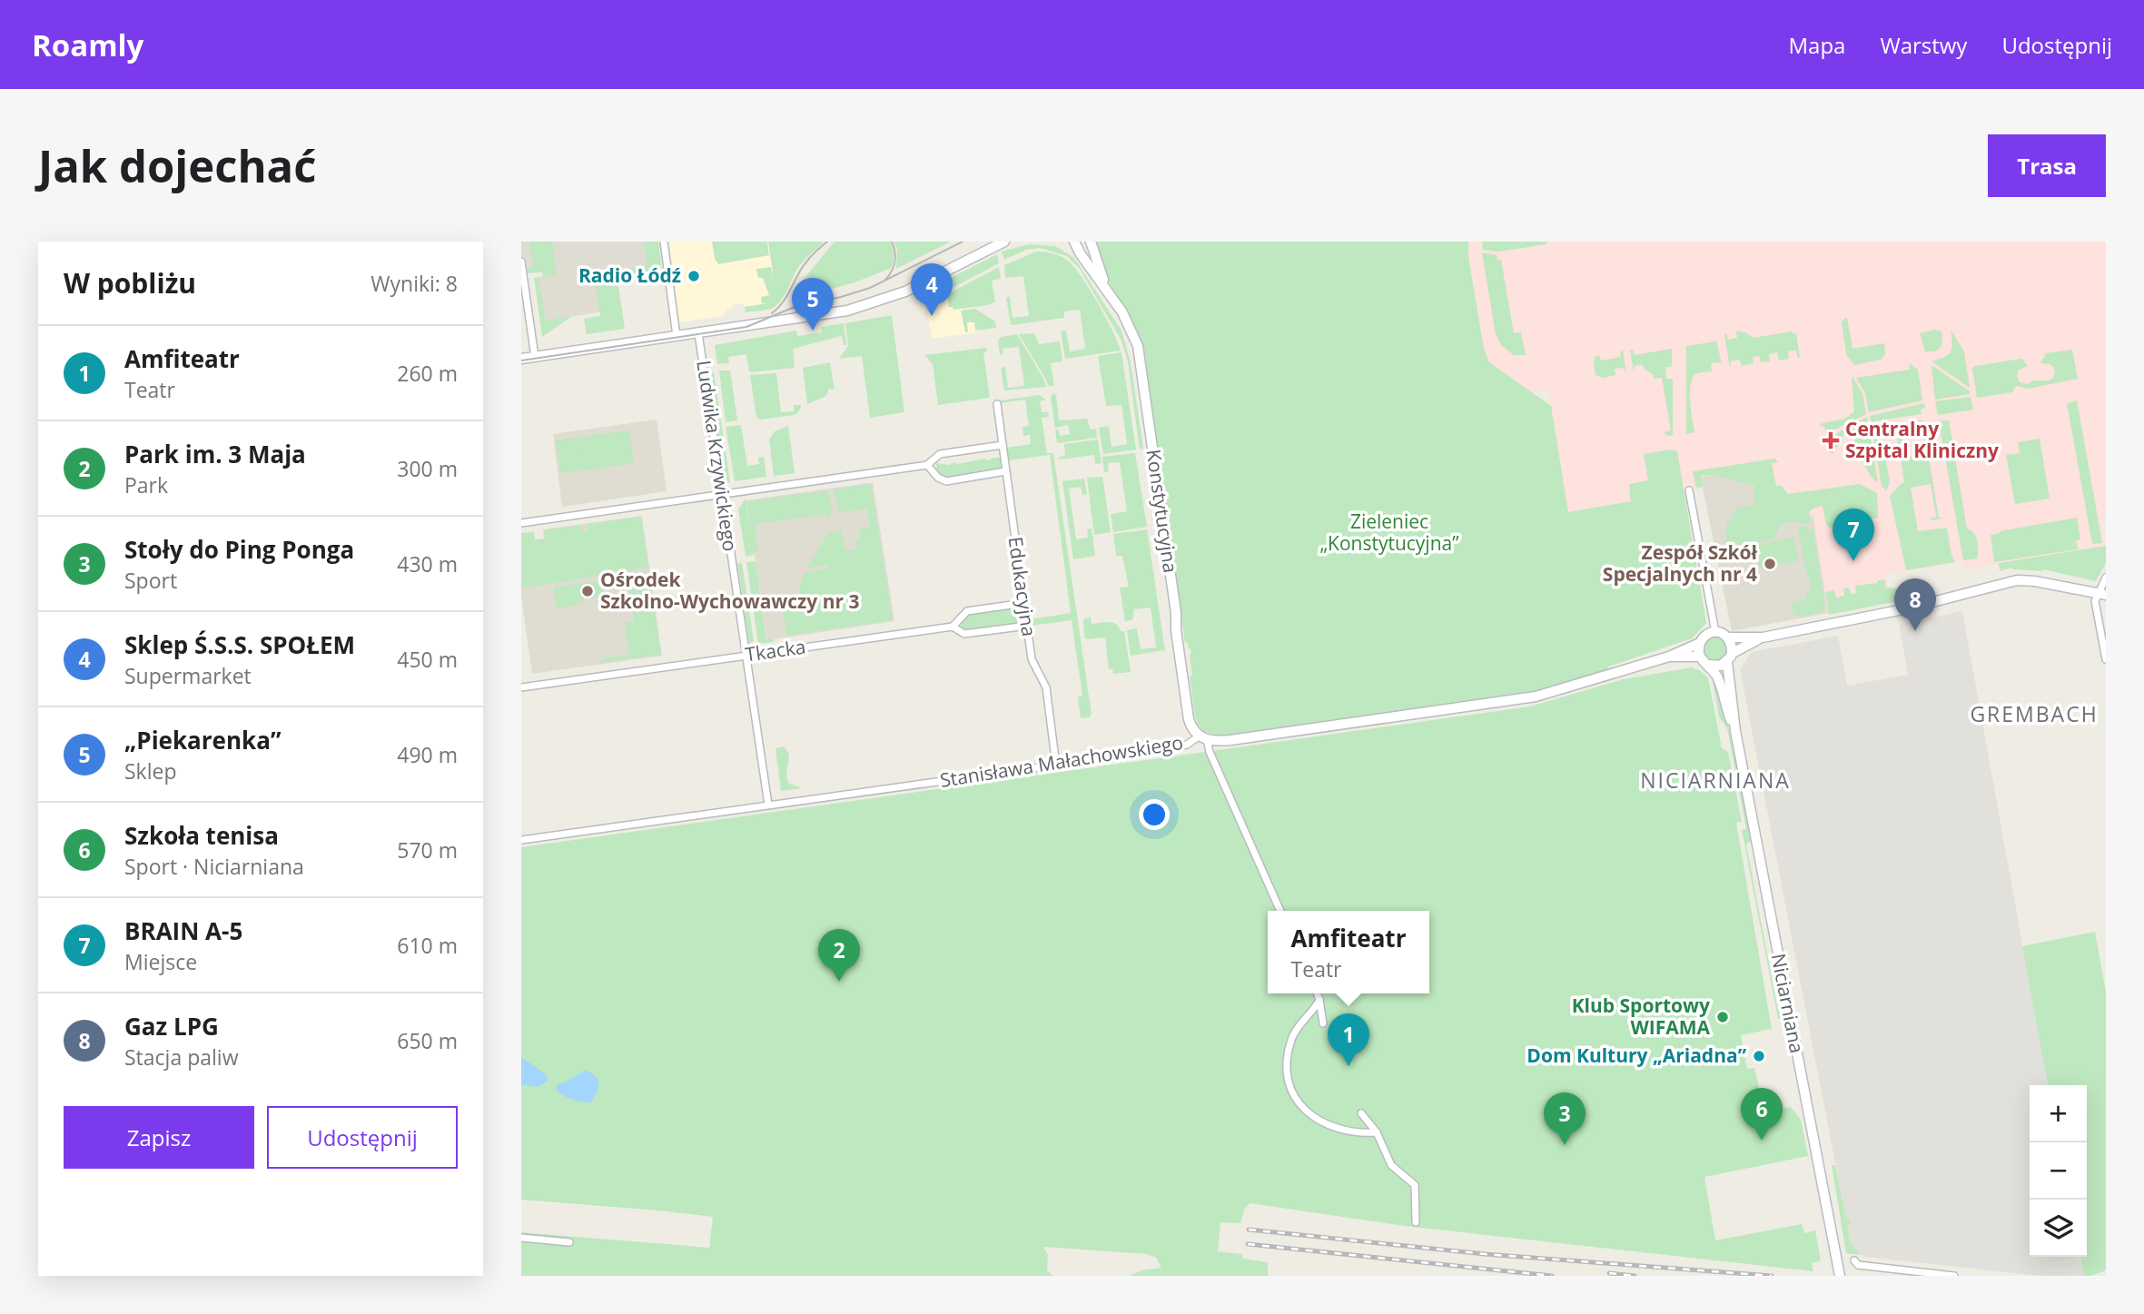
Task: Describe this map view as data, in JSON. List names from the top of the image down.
{
  "streets": {
    "street": [
      "Ludwika Krzywickiego",
      "Konstytucyjna",
      "Edukacyjna",
      "Tkacka",
      "Stanisława Małachowskiego",
      "Niciarniana"
    ]
  },
  "crossings": [
    ["Ludwika Krzywickiego", "Tkacka"],
    ["Ludwika Krzywickiego", "Stanisława Małachowskiego"],
    ["Konstytucyjna", "Stanisława Małachowskiego"],
    ["Edukacyjna", "Tkacka"],
    ["Edukacyjna", "Stanisława Małachowskiego"],
    ["Stanisława Małachowskiego", "Niciarniana"]
  ],
  "districts": ["GREMBACH", "NICIARNIANA"],
  "parks": ["Zieleniec „Konstytucyjna”"],
  "places": {
    "other": [
      "Radio Łódź",
      "Zespół Szkół Specjalnych nr 4",
      "Ośrodek Szkolno-Wychowawczy nr 3",
      "Klub Sportowy WIFAMA",
      "Dom Kultury „Ariadna”"
    ],
    "health": ["Centralny Szpital Kliniczny"]
  },
  "page": {
    "header": "Roamly",
    "nav": ["Mapa", "Warstwy", "Udostępnij"],
    "buttons": [
      "Trasa",
      ["Zapisz", "Udostępnij"]
    ],
    "title": "Jak dojechać",
    "heading": ["W pobliżu", "Wyniki: 8"],
    "pins": [
      "4",
      "5",
      "7",
      "8",
      "2",
      "1",
      "6",
      "3"
    ],
    "list": [
      {
        "mark": "1",
        "name": "Amfiteatr",
        "note": "Teatr",
        "value": "260 m"
      },
      {
        "mark": "2",
        "name": "Park im. 3 Maja",
        "note": "Park",
        "value": "300 m"
      },
      {
        "mark": "3",
        "name": "Stoły do Ping Ponga",
        "note": "Sport",
        "value": "430 m"
      },
      {
        "mark": "4",
        "name": "Sklep Ś.S.S. SPOŁEM",
        "note": "Supermarket",
        "value": "450 m"
      },
      {
        "mark": "5",
        "name": "„Piekarenka”",
        "note": "Sklep",
        "value": "490 m"
      },
      {
        "mark": "6",
        "name": "Szkoła tenisa",
        "note": "Sport · Niciarniana",
        "value": "570 m"
      },
      {
        "mark": "7",
        "name": "BRAIN A-5",
        "note": "Miejsce",
        "value": "610 m"
      },
      {
        "mark": "8",
        "name": "Gaz LPG",
        "note": "Stacja paliw",
        "value": "650 m"
      }
    ],
    "popup": ["Amfiteatr", "Teatr"],
    "map_buttons": ["+", "−"]
  }
}
